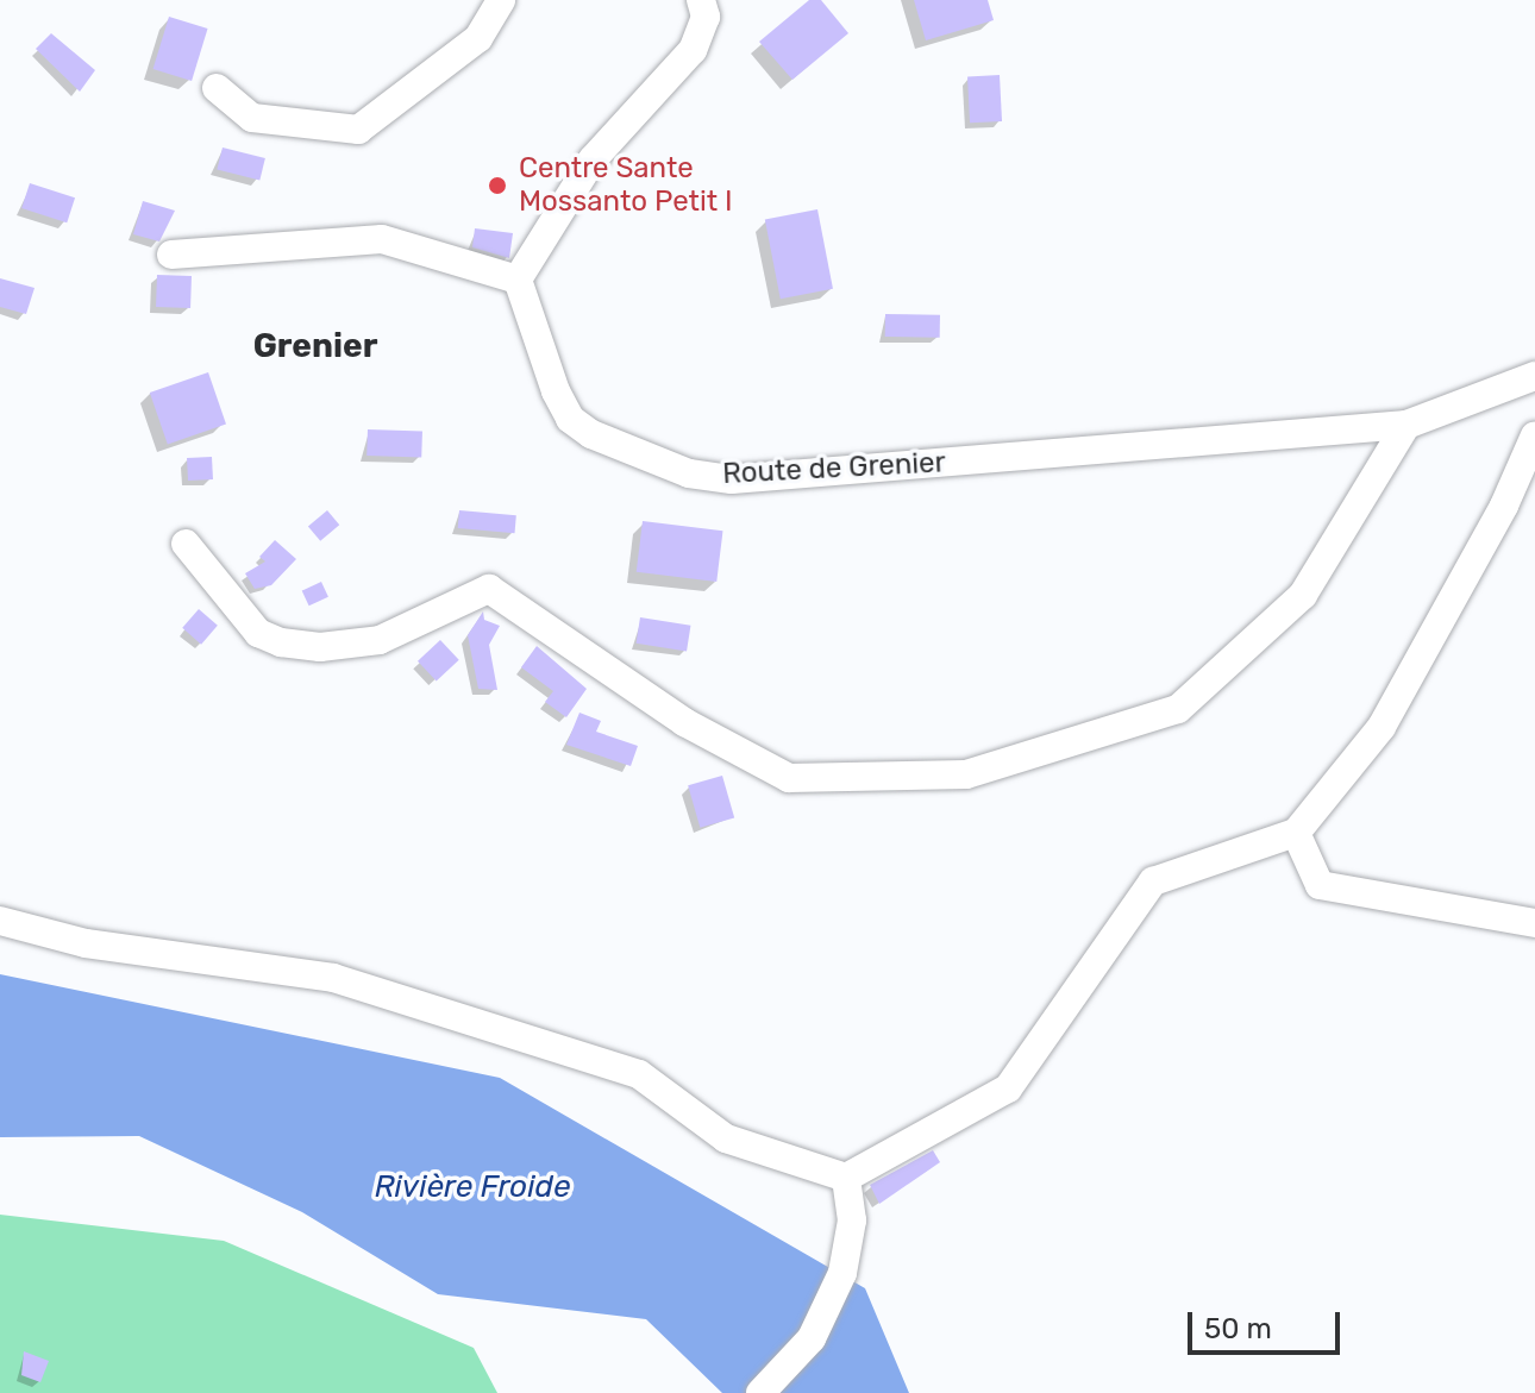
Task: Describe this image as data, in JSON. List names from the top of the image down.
{
  "streets": {
    "street": ["Route de Grenier"]
  },
  "districts": ["Grenier"],
  "water": ["Rivière Froide"],
  "places": ["Centre Sante Mossanto Petit I"],
  "scale_bar": "50 m"
}
